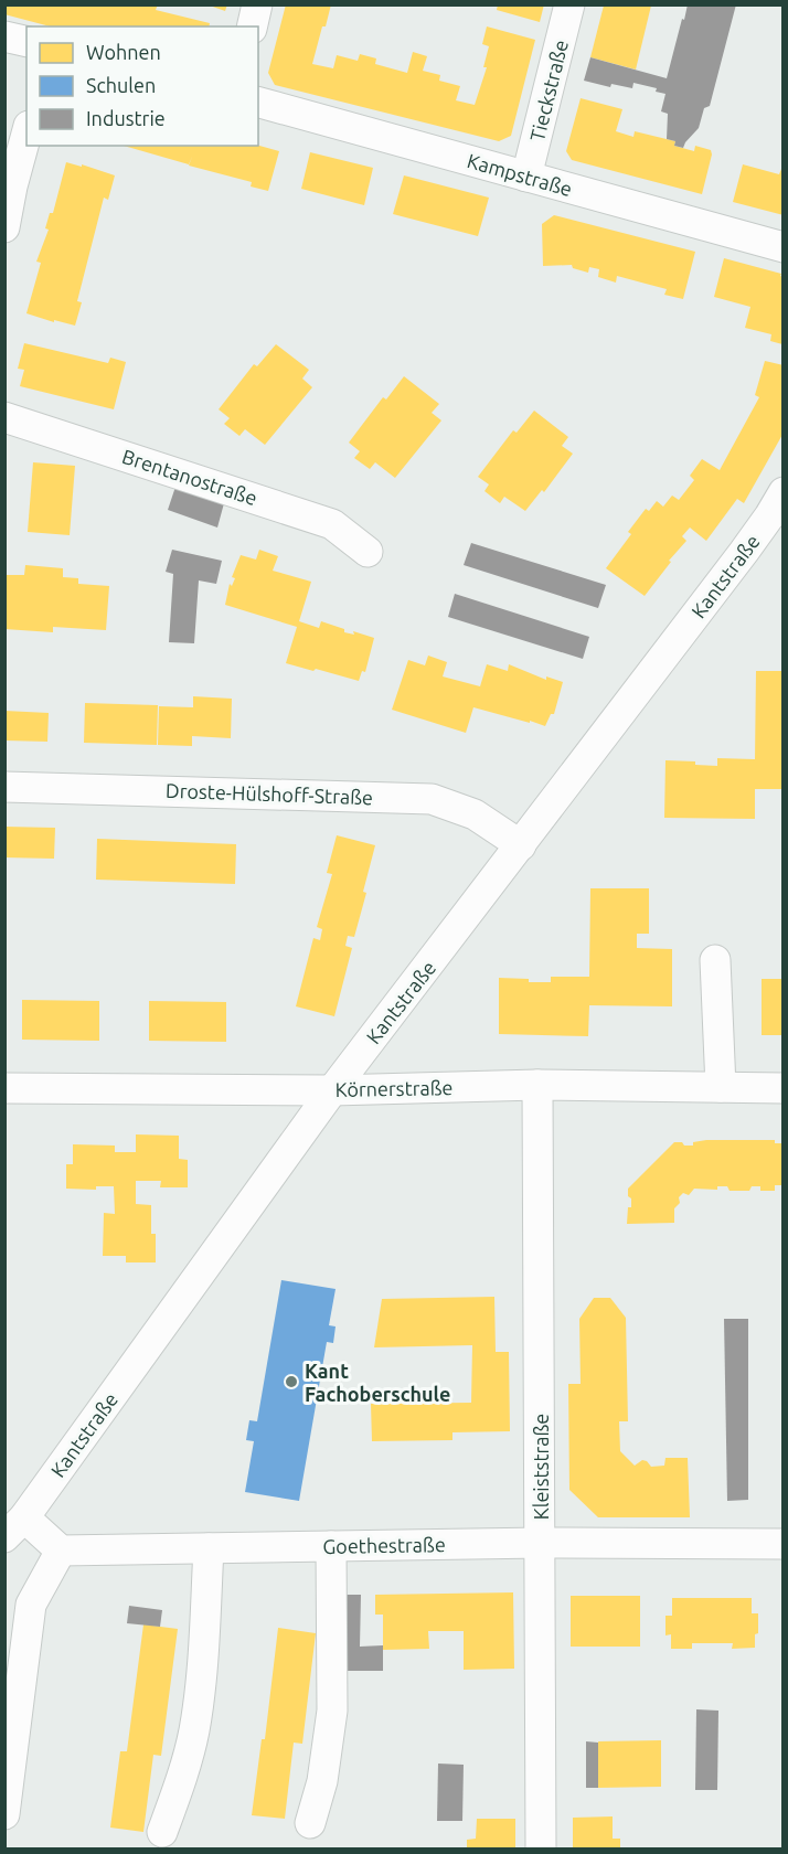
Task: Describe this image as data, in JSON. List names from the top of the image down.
{
  "streets": {
    "street": [
      "Tieckstraße",
      "Kampstraße",
      "Brentanostraße",
      "Kantstraße",
      "Droste-Hülshoff-Straße",
      "Körnerstraße",
      "Kleiststraße",
      "Goethestraße"
    ]
  },
  "crossings": [
    ["Tieckstraße", "Kampstraße"],
    ["Kantstraße", "Droste-Hülshoff-Straße"],
    ["Kantstraße", "Körnerstraße"],
    ["Körnerstraße", "Kleiststraße"],
    ["Kleiststraße", "Goethestraße"]
  ],
  "places": ["Kant Fachoberschule"],
  "legend": ["Wohnen", "Schulen", "Industrie"]
}
